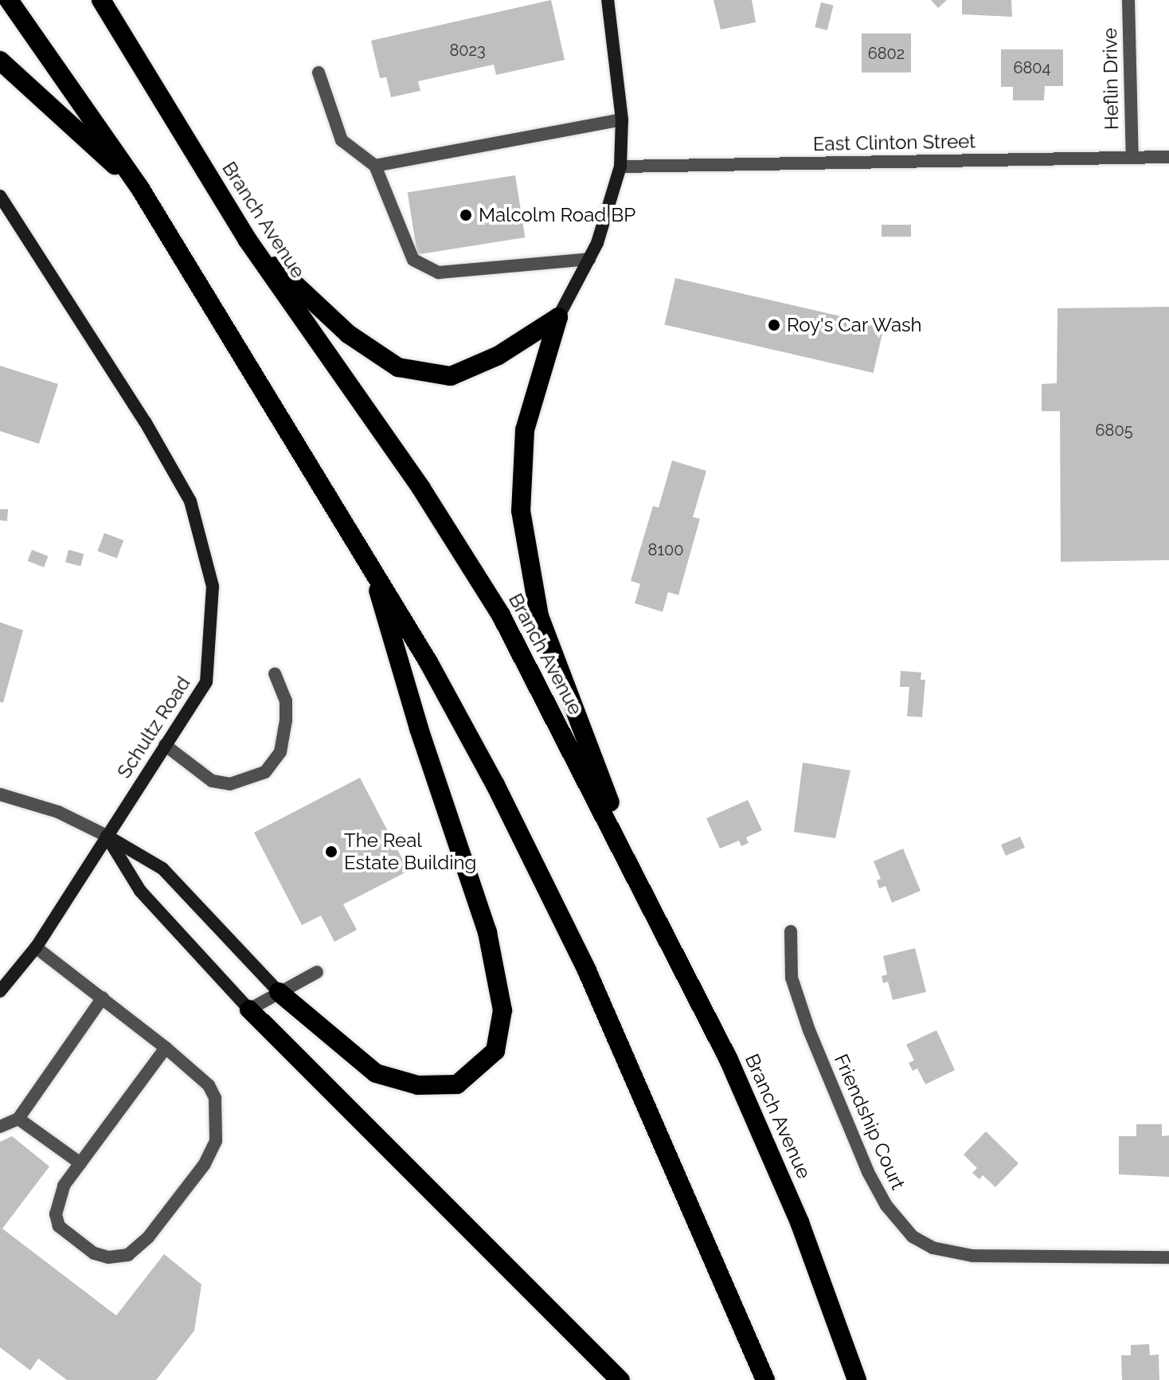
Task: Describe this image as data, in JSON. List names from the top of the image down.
{
  "streets": {
    "highway": ["Branch Avenue"],
    "street": [
      "Heflin Drive",
      "East Clinton Street",
      "Schultz Road",
      "Friendship Court"
    ]
  },
  "crossings": [
    ["Heflin Drive", "East Clinton Street"]
  ],
  "places": ["Malcolm Road BP", "Roy's Car Wash", "The Real Estate Building"],
  "house_numbers": [
    "8023",
    "6802",
    "6804",
    "6805",
    "8100"
  ]
}
